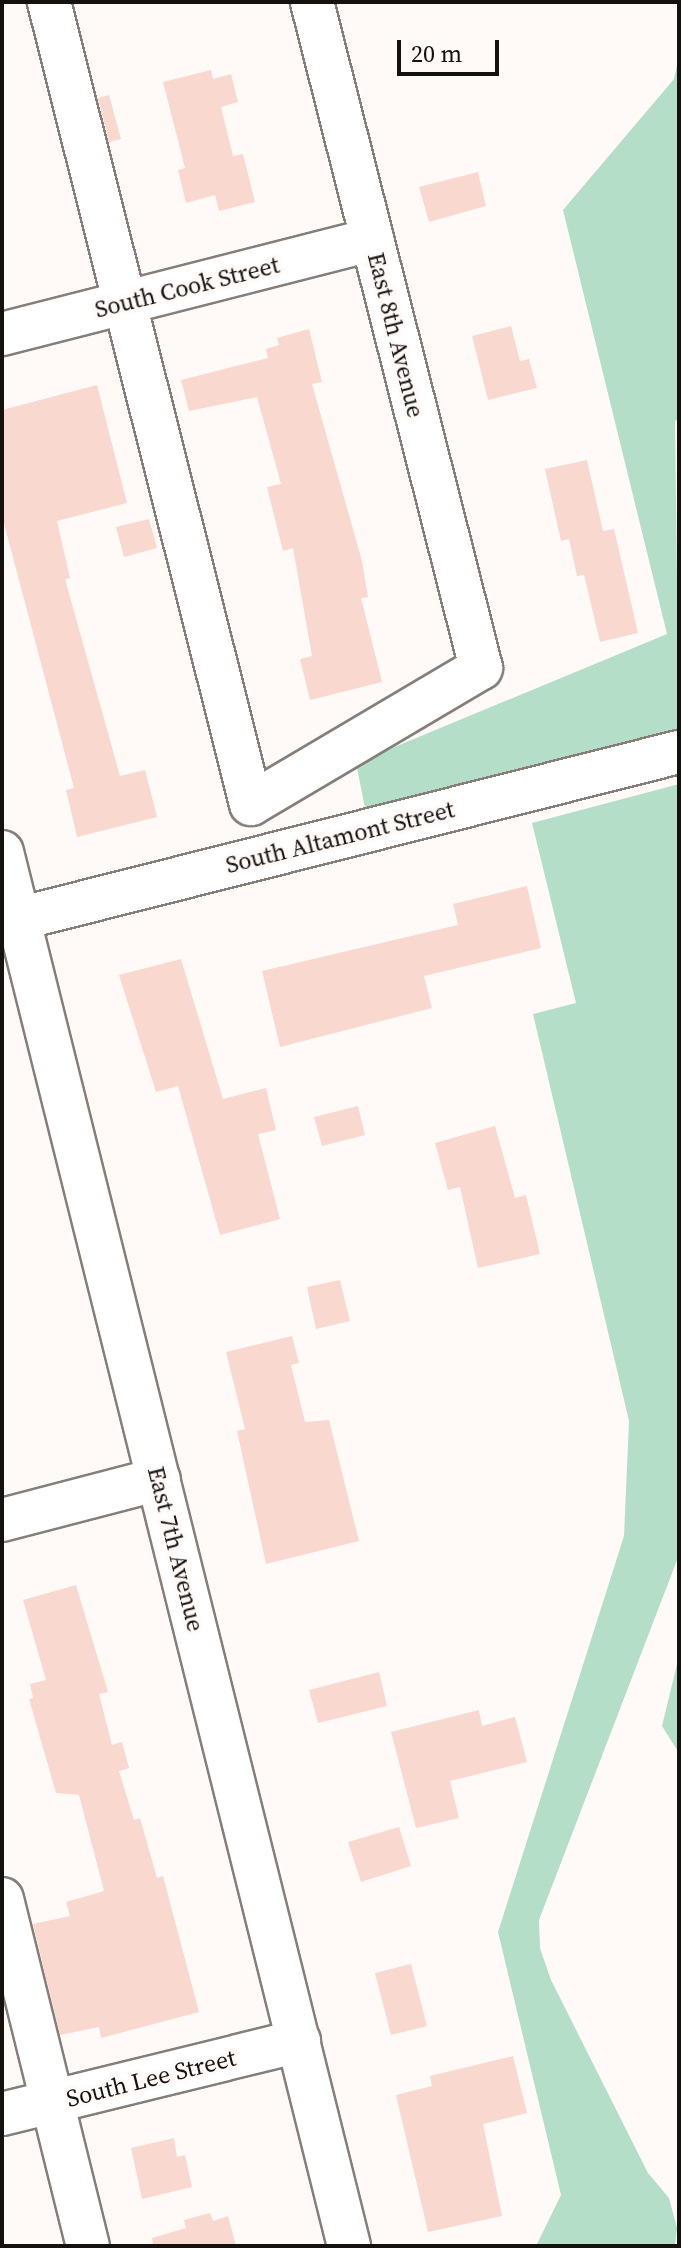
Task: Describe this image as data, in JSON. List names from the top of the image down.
{
  "streets": {
    "street": [
      "South Cook Street",
      "East 8th Avenue",
      "South Altamont Street",
      "East 7th Avenue",
      "South Lee Street"
    ]
  },
  "crossings": [
    ["South Cook Street", "East 8th Avenue"],
    ["South Altamont Street", "East 7th Avenue"],
    ["East 7th Avenue", "South Lee Street"]
  ],
  "scale_bar": "20 m"
}
